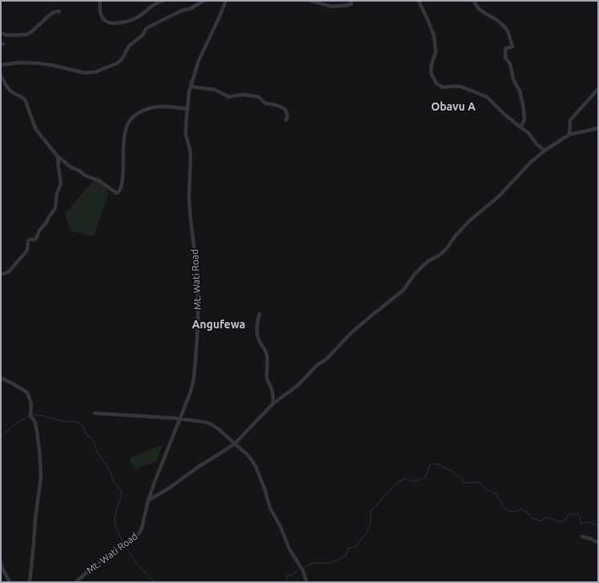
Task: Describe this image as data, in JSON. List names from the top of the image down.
{
  "streets": {
    "street": ["Mt. Wati Road"]
  },
  "districts": ["Obavu A", "Angufewa"]
}
